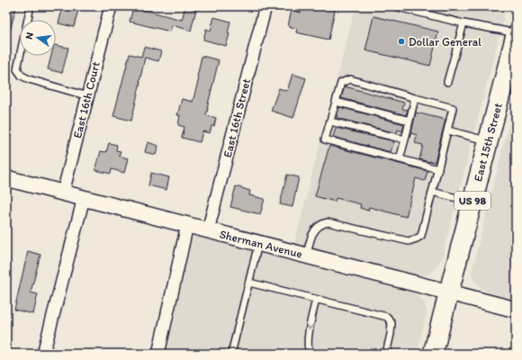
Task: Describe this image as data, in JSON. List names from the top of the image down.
{
  "streets": {
    "main road": ["East 15th Street", "US 98"],
    "street": ["East 16th Court", "East 16th Street", "Sherman Avenue"]
  },
  "crossings": [
    ["East 16th Court", "Sherman Avenue"],
    ["East 16th Street", "Sherman Avenue"],
    ["East 15th Street", "Sherman Avenue"]
  ],
  "places": ["Dollar General"],
  "north": "left"
}
